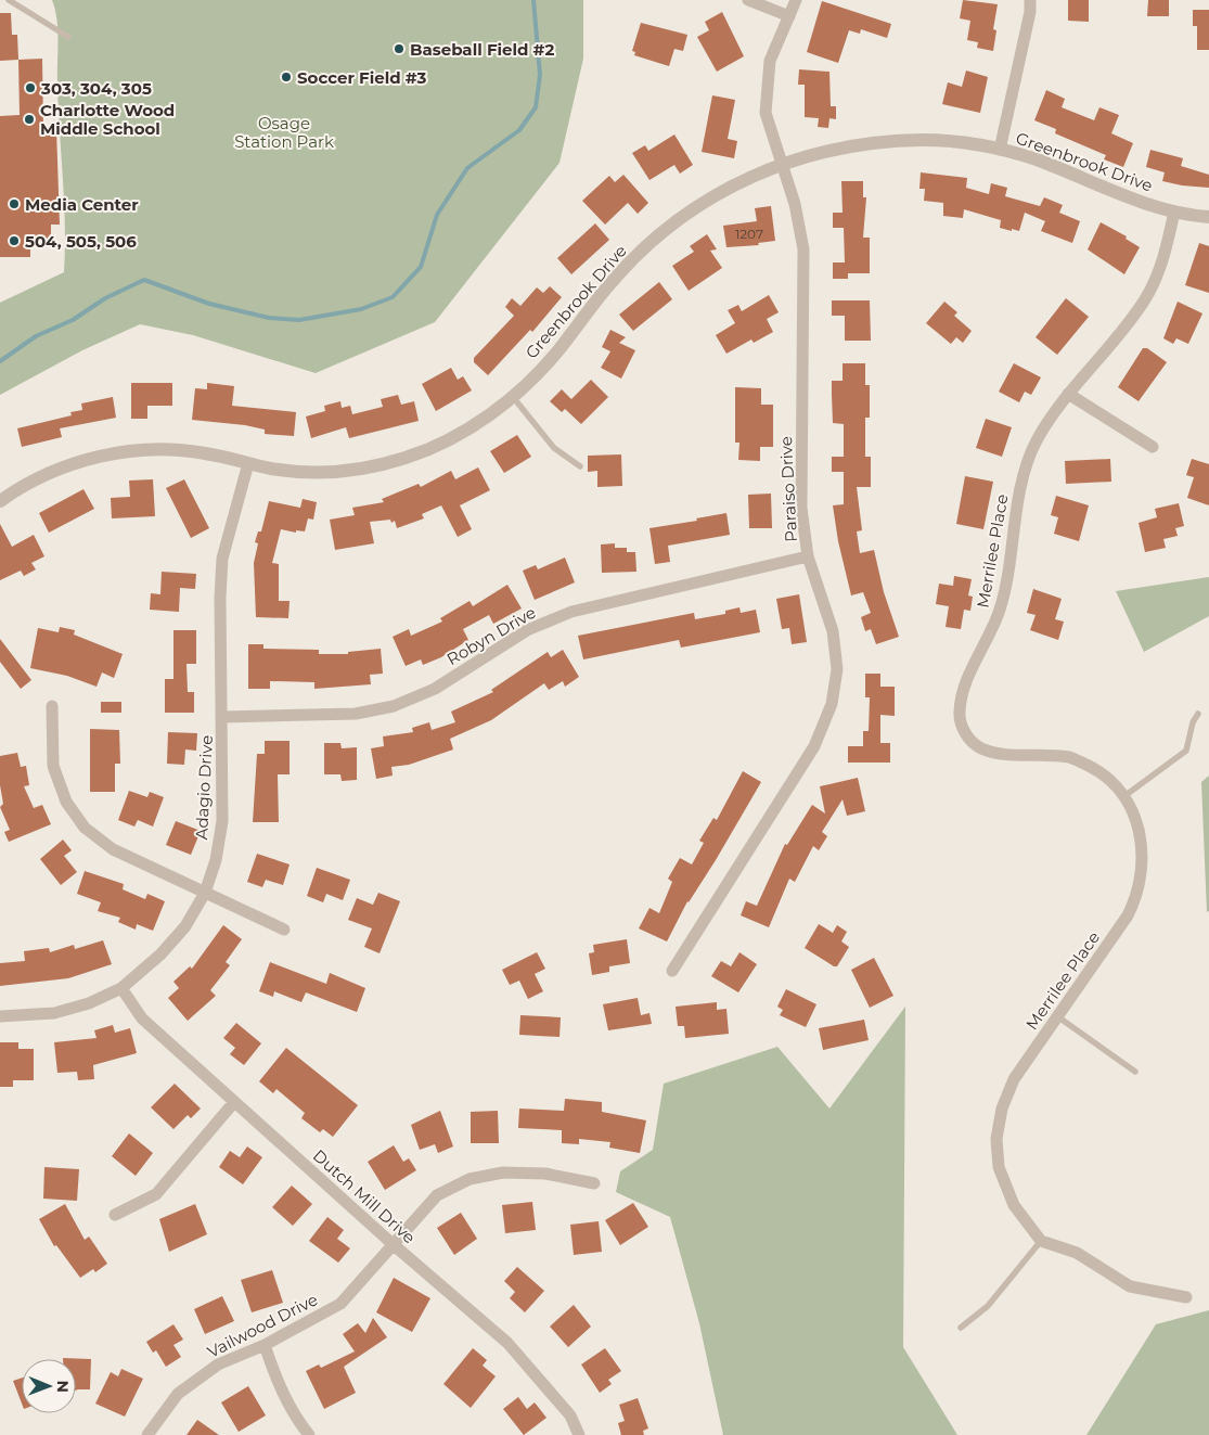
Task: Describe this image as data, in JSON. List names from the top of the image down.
{
  "streets": {
    "street": [
      "Greenbrook Drive",
      "Paraiso Drive",
      "Merrilee Place",
      "Robyn Drive",
      "Adagio Drive",
      "Dutch Mill Drive",
      "Vailwood Drive"
    ]
  },
  "crossings": [
    ["Greenbrook Drive", "Paraiso Drive"],
    ["Greenbrook Drive", "Merrilee Place"],
    ["Greenbrook Drive", "Adagio Drive"],
    ["Paraiso Drive", "Robyn Drive"],
    ["Robyn Drive", "Adagio Drive"],
    ["Adagio Drive", "Dutch Mill Drive"],
    ["Dutch Mill Drive", "Vailwood Drive"]
  ],
  "parks": ["Osage Station Park"],
  "places": [
    "Baseball Field #2",
    "Soccer Field #3",
    "303, 304, 305",
    "Charlotte Wood Middle School",
    "Media Center",
    "504, 505, 506"
  ],
  "house_numbers": ["1207"],
  "north": "right"
}
